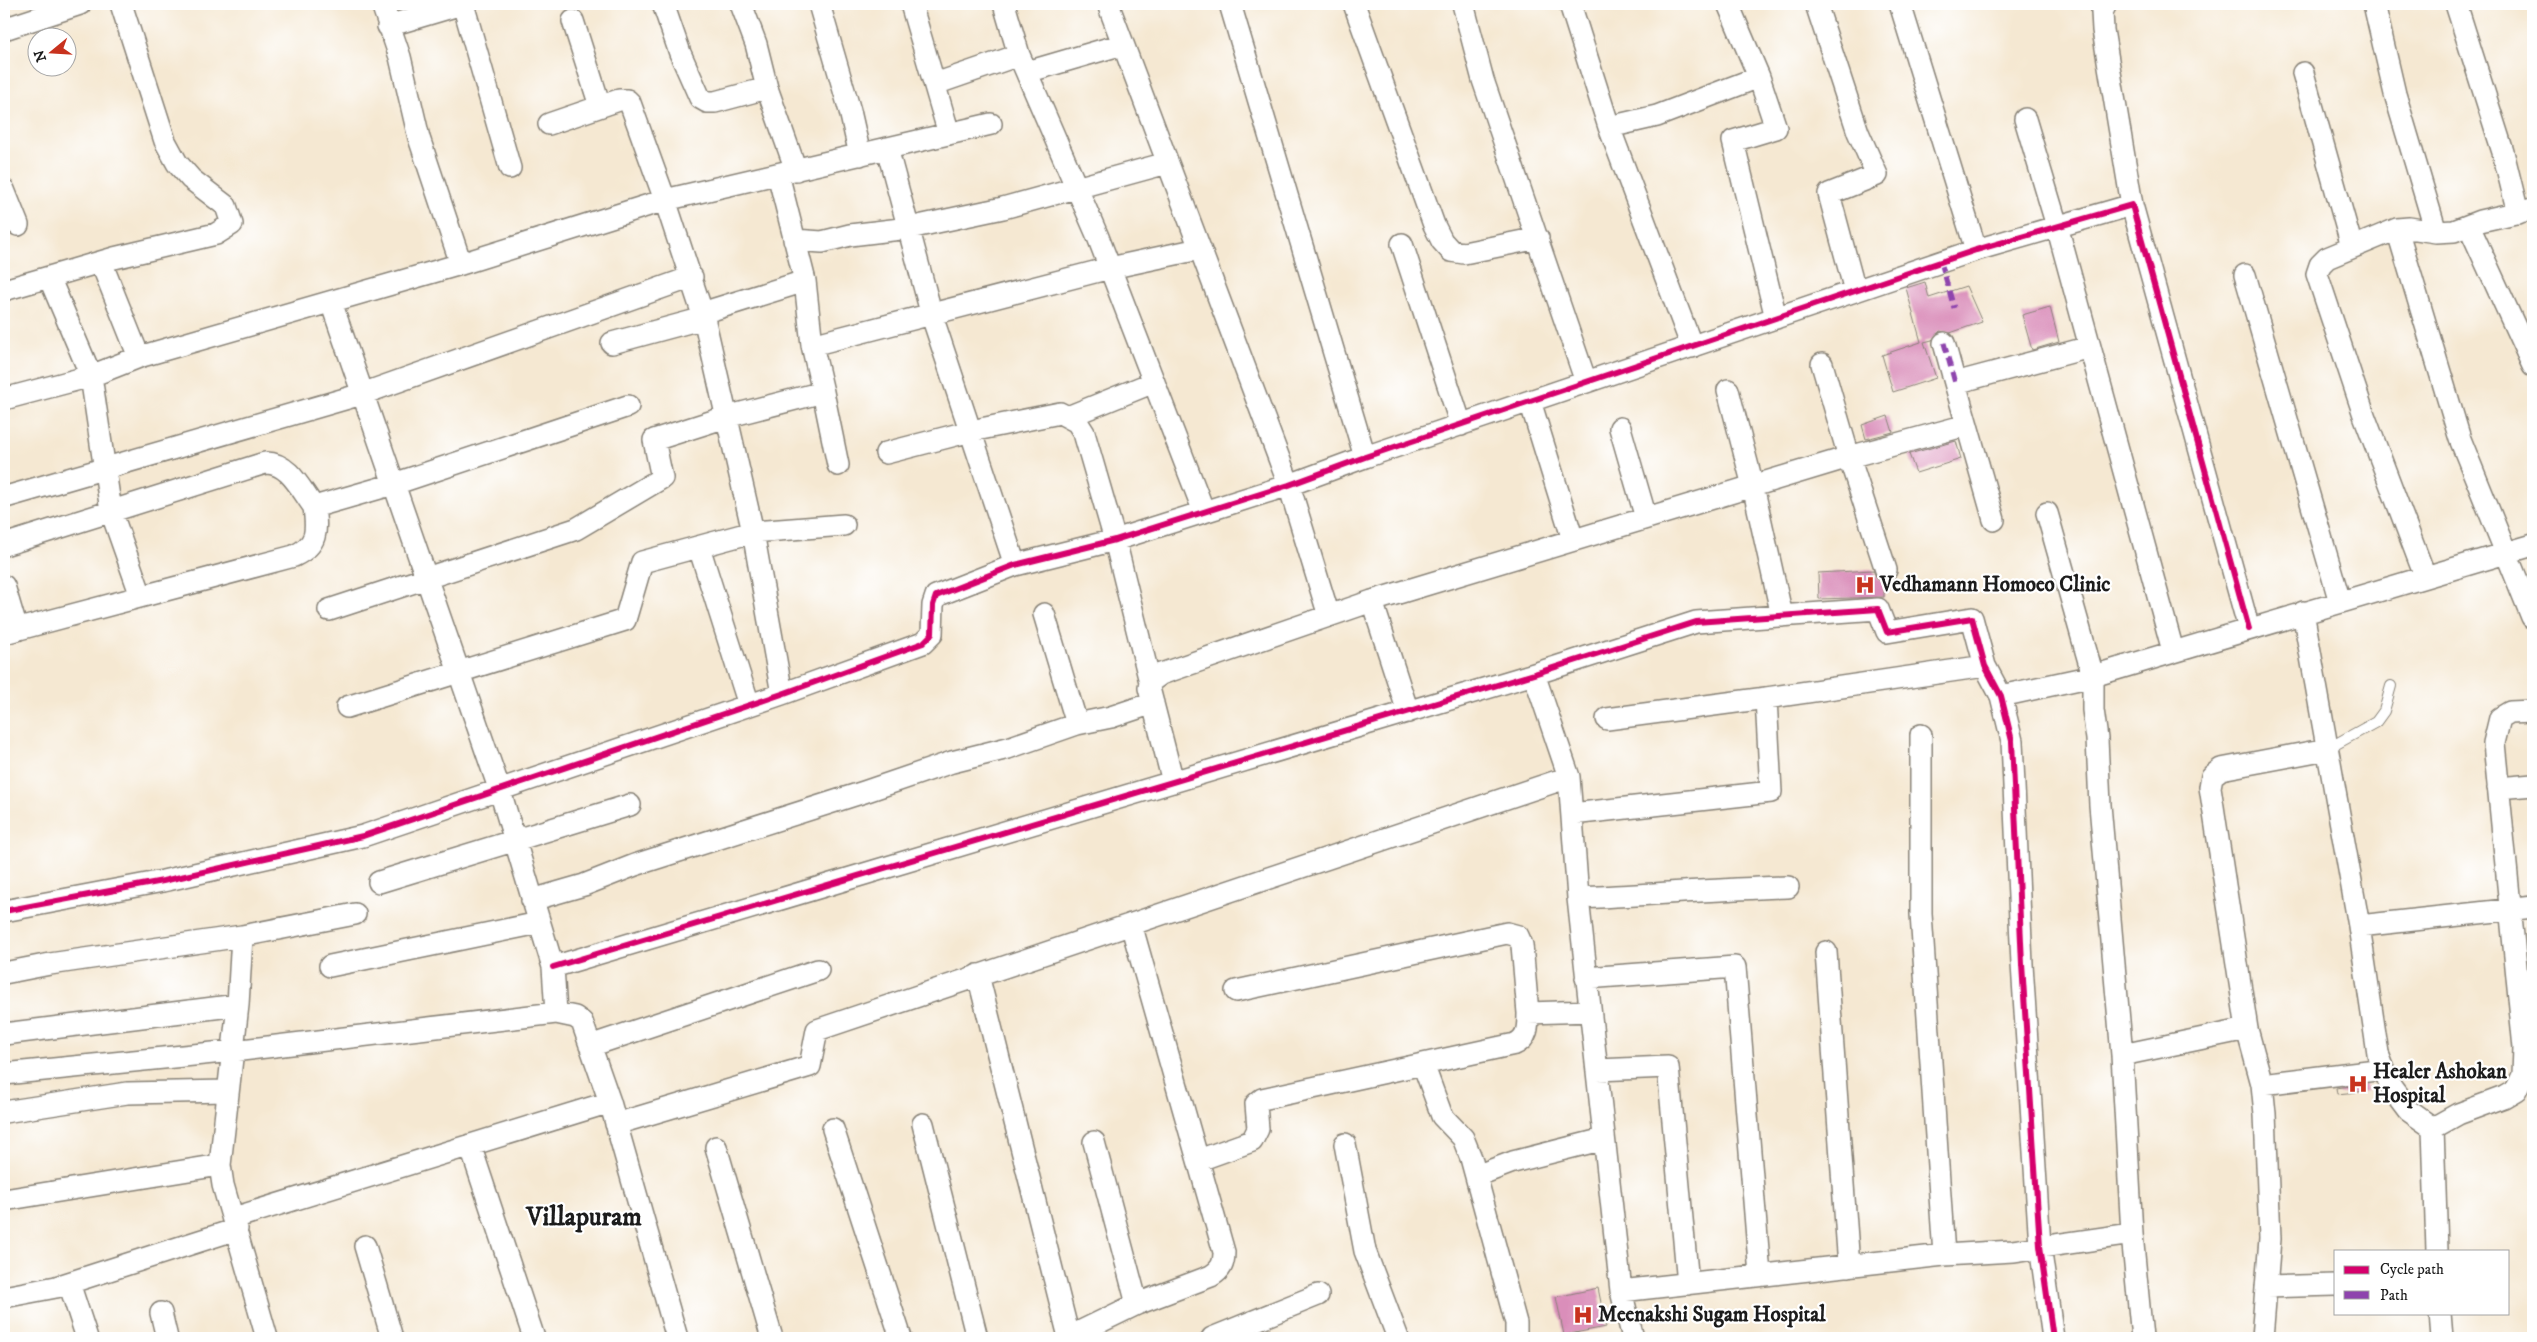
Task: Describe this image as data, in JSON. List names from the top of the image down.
{
  "districts": ["Villapuram"],
  "places": {
    "hospital": ["Vedhamann Homoeo Clinic", "Healer Ashokan Hospital", "Meenakshi Sugam Hospital"]
  },
  "legend": ["Cycle path", "Path"],
  "north": "left"
}
